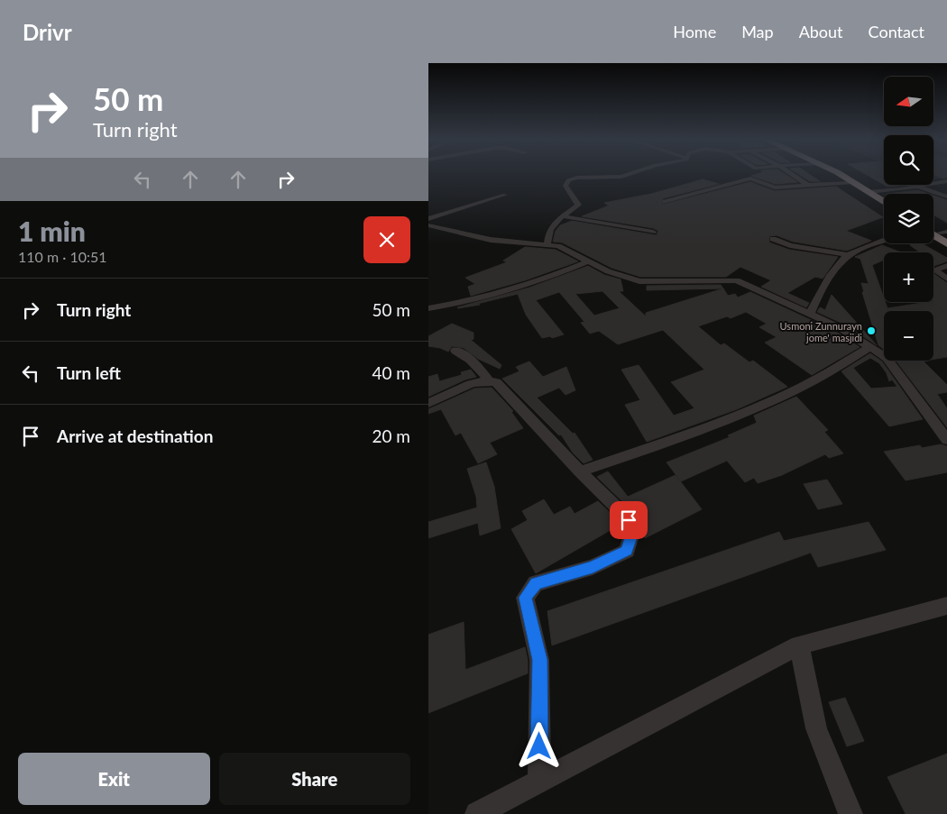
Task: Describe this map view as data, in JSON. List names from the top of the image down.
{
  "places": ["Usmoni Zunnurayn jome' masjidi"],
  "north": "left",
  "page": {
    "header": "Drivr",
    "nav": [
      "Home",
      "Map",
      "About",
      "Contact"
    ],
    "turn": ["50 m", "Turn right"],
    "map_buttons": ["+", "−"],
    "heading": ["1 min", "110 m · 10:51"],
    "list": [
      {
        "name": "Turn right",
        "value": "50 m"
      },
      {
        "name": "Turn left",
        "value": "40 m"
      },
      {
        "name": "Arrive at destination",
        "value": "20 m"
      }
    ],
    "buttons": ["Exit", "Share"]
  }
}
